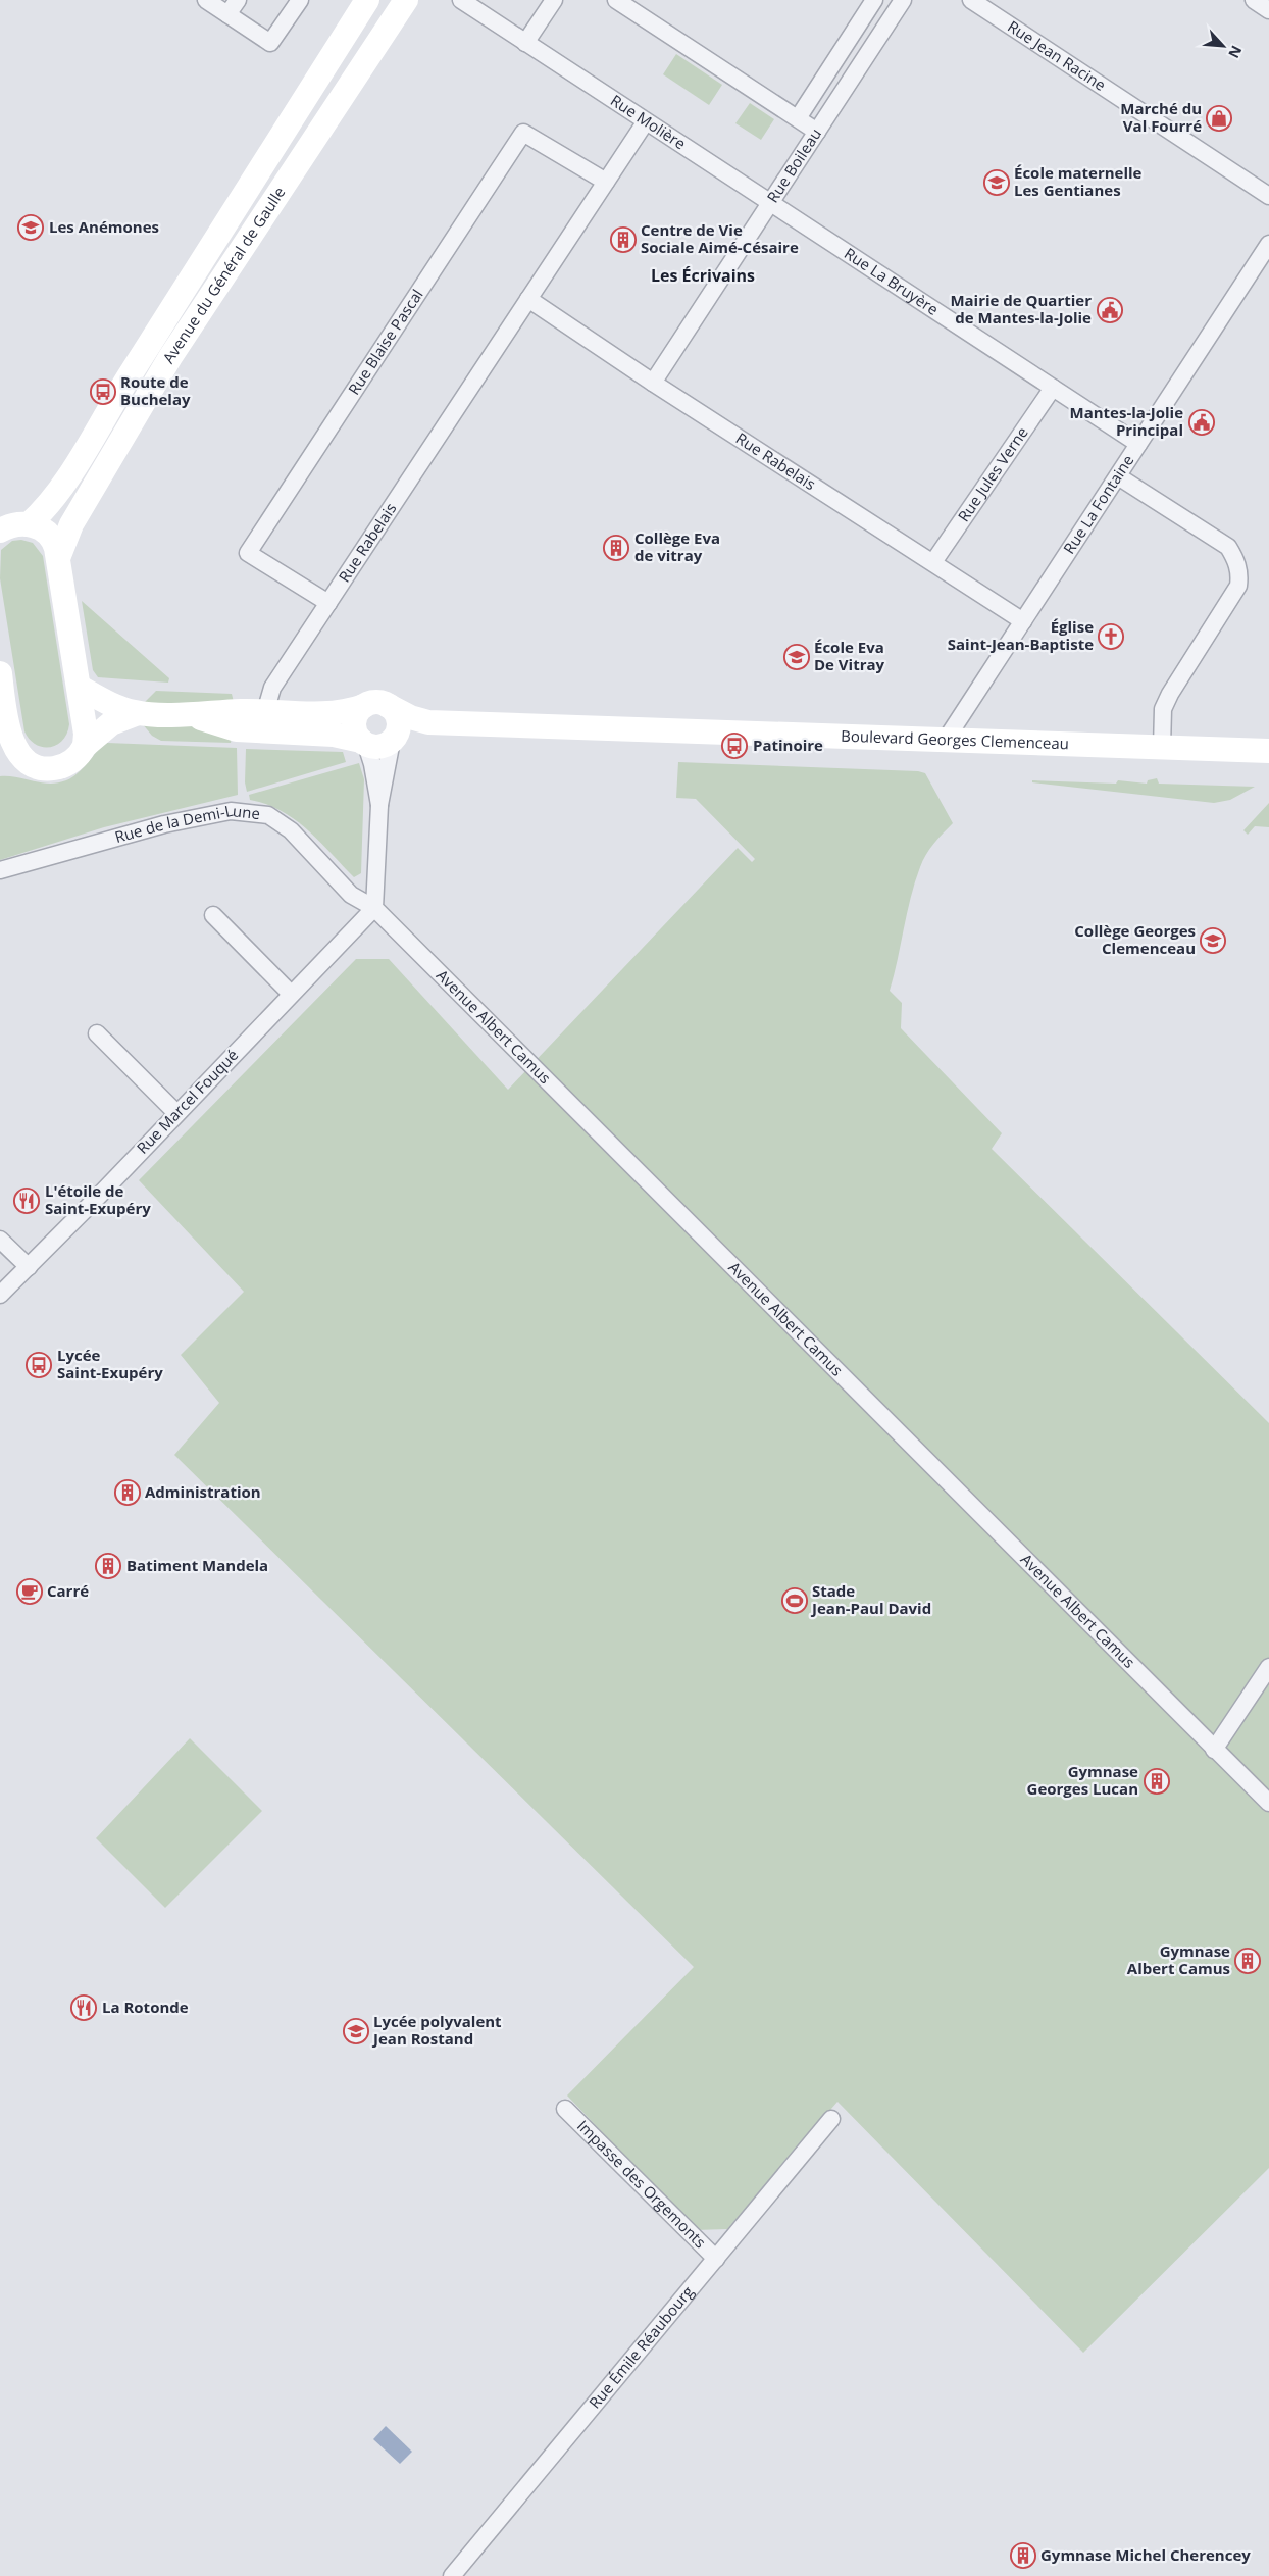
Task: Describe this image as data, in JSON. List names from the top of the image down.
{
  "streets": {
    "main road": ["Avenue du Général de Gaulle", "Boulevard Georges Clemenceau"],
    "street": [
      "Rue Jean Racine",
      "Rue Molière",
      "Rue Boileau",
      "Rue La Bruyère",
      "Rue Blaise Pascal",
      "Rue Rabelais",
      "Rue Jules Verne",
      "Rue La Fontaine",
      "Rue de la Demi-Lune",
      "Avenue Albert Camus",
      "Rue Marcel Fouqué",
      "Impasse des Orgemonts",
      "Rue Émile Réaubourg"
    ]
  },
  "crossings": [
    ["Rue Molière", "Rue Boileau"],
    ["Rue Molière", "Rue La Bruyère"],
    ["Rue Molière", "Rue Rabelais"],
    ["Rue Boileau", "Rue La Bruyère"],
    ["Rue Boileau", "Rue Rabelais"],
    ["Rue La Bruyère", "Rue Jules Verne"],
    ["Rue La Bruyère", "Rue La Fontaine"],
    ["Rue Blaise Pascal", "Rue Rabelais"],
    ["Rue Rabelais", "Rue Jules Verne"],
    ["Rue Rabelais", "Rue La Fontaine"],
    ["Rue La Fontaine", "Boulevard Georges Clemenceau"],
    ["Rue de la Demi-Lune", "Avenue Albert Camus"],
    ["Rue de la Demi-Lune", "Rue Marcel Fouqué"],
    ["Avenue Albert Camus", "Rue Marcel Fouqué"],
    ["Impasse des Orgemonts", "Rue Émile Réaubourg"]
  ],
  "districts": ["Les Écrivains"],
  "places": {
    "shop": ["Marché du Val Fourré"],
    "school or university": [
      "École maternelle Les Gentianes",
      "Les Anémones",
      "École Eva De Vitray",
      "Collège Georges Clemenceau",
      "Lycée polyvalent Jean Rostand"
    ],
    "building": [
      "Centre de Vie Sociale Aimé-Césaire",
      "Collège Eva de vitray",
      "Administration",
      "Batiment Mandela",
      "Gymnase Georges Lucan",
      "Gymnase Albert Camus",
      "Gymnase Michel Cherencey"
    ],
    "public building": ["Mairie de Quartier de Mantes-la-Jolie", "Mantes-la-Jolie Principal"],
    "bus stop": ["Route de Buchelay", "Patinoire", "Lycée Saint-Exupéry"],
    "church": ["Église Saint-Jean-Baptiste"],
    "restaurant": ["L'étoile de Saint-Exupéry", "La Rotonde"],
    "cafe": ["Carré"],
    "sports": ["Stade Jean-Paul David"]
  },
  "north": "bottom right"
}
